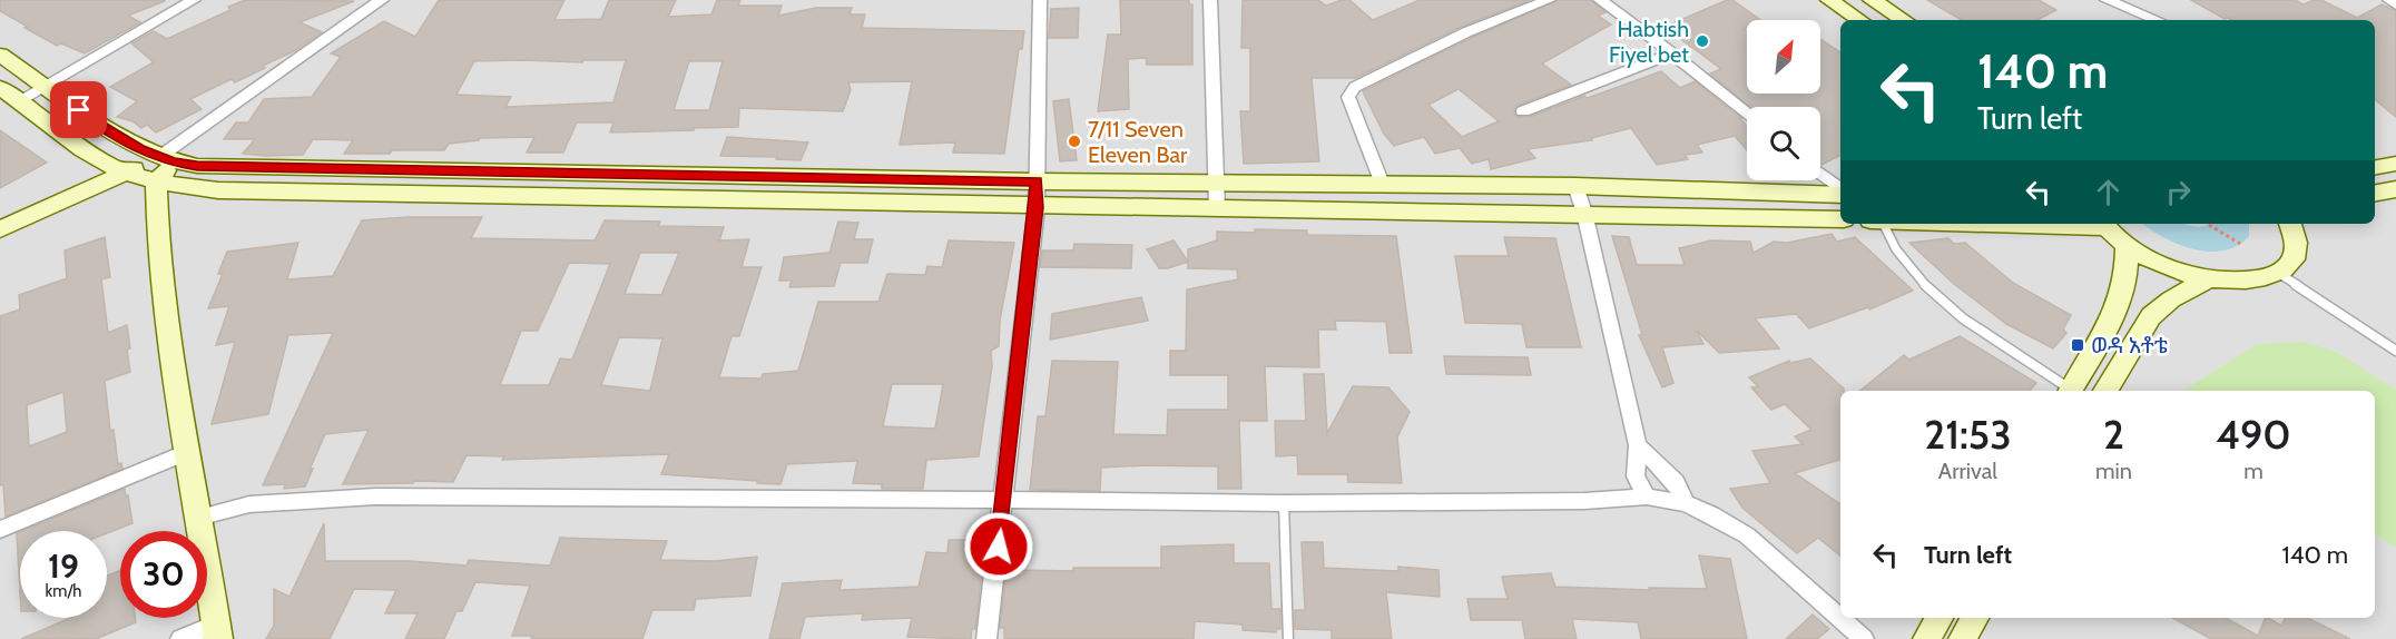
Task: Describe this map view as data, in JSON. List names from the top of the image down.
{
  "places": {
    "other": ["Habtish Fiyel bet", "7/11 Seven Eleven Bar"],
    "transit": ["ወዳ አቶቴ"]
  },
  "north": "top right",
  "page": {
    "turn": ["140 m", "Turn left"],
    "eta": [
      "21:53",
      "Arrival",
      "2",
      "min",
      "490",
      "m"
    ],
    "list": [
      {
        "name": "Turn left",
        "value": "140 m"
      }
    ],
    "speed": "19 km/h",
    "limit": "30"
  }
}
